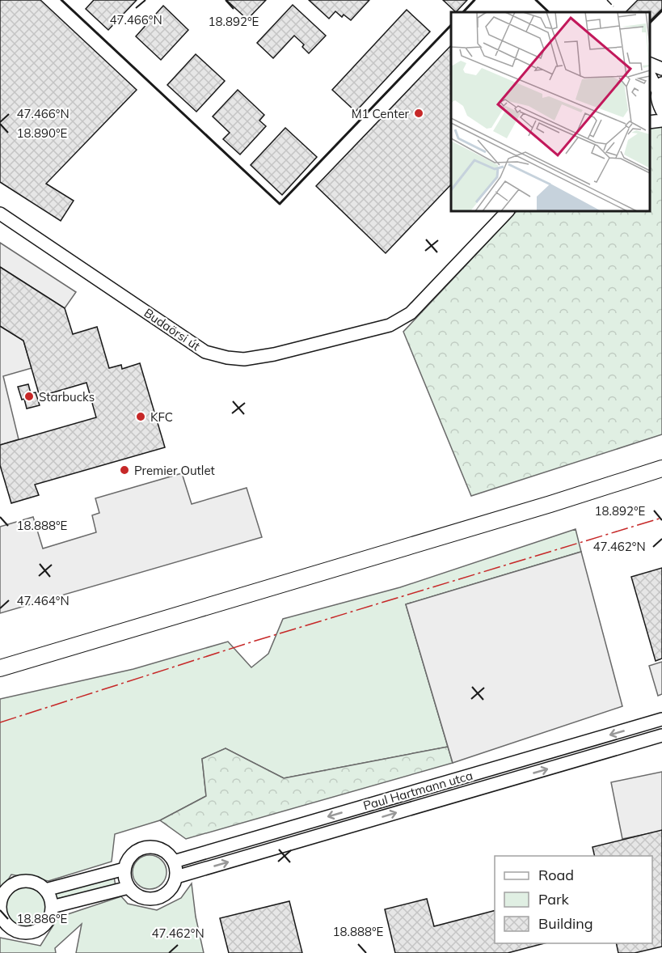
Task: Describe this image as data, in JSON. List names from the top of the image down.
{
  "streets": {
    "street": ["Budaörsi út", "Paul Hartmann utca"]
  },
  "places": [
    "M1 Center",
    "Starbucks",
    "KFC",
    "Premier Outlet"
  ],
  "legend": ["Road", "Park", "Building"],
  "coordinates": [
    "47.466°N",
    "18.892°E",
    "18.890°E",
    "18.888°E",
    "47.462°N",
    "47.464°N",
    "18.886°E"
  ]
}
